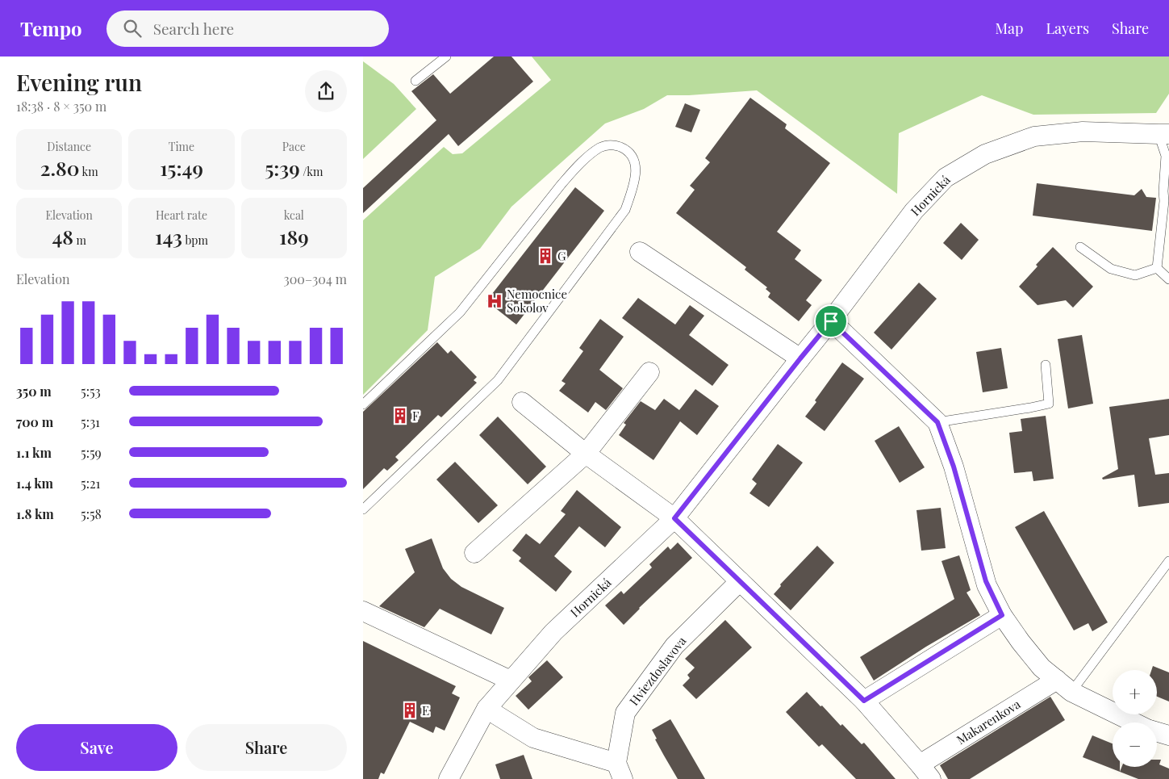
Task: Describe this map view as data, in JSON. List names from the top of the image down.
{
  "streets": {
    "street": ["Hornická", "Hviezdoslavova", "Makarenkova"]
  },
  "places": {
    "building": ["G", "F", "E"],
    "hospital": ["Nemocnice Sokolov"]
  },
  "page": {
    "header": "Tempo",
    "search": "Search here",
    "nav": ["Map", "Layers", "Share"],
    "heading": ["Evening run", "18:38 · 8 × 350 m"],
    "stats": [
      ["Distance", "2.80 km"],
      ["Time", "15:49"],
      ["Pace", "5:39 /km"],
      ["Elevation", "48 m"],
      ["Heart rate", "143 bpm"],
      ["kcal", "189"]
    ],
    "chart": ["Elevation", "300–304 m"],
    "list": [
      {
        "name": "350 m",
        "note": "5:53"
      },
      {
        "name": "700 m",
        "note": "5:31"
      },
      {
        "name": "1.1 km",
        "note": "5:59"
      },
      {
        "name": "1.4 km",
        "note": "5:21"
      },
      {
        "name": "1.8 km",
        "note": "5:58"
      }
    ],
    "map_buttons": ["+", "−"],
    "buttons": ["Save", "Share"]
  }
}
